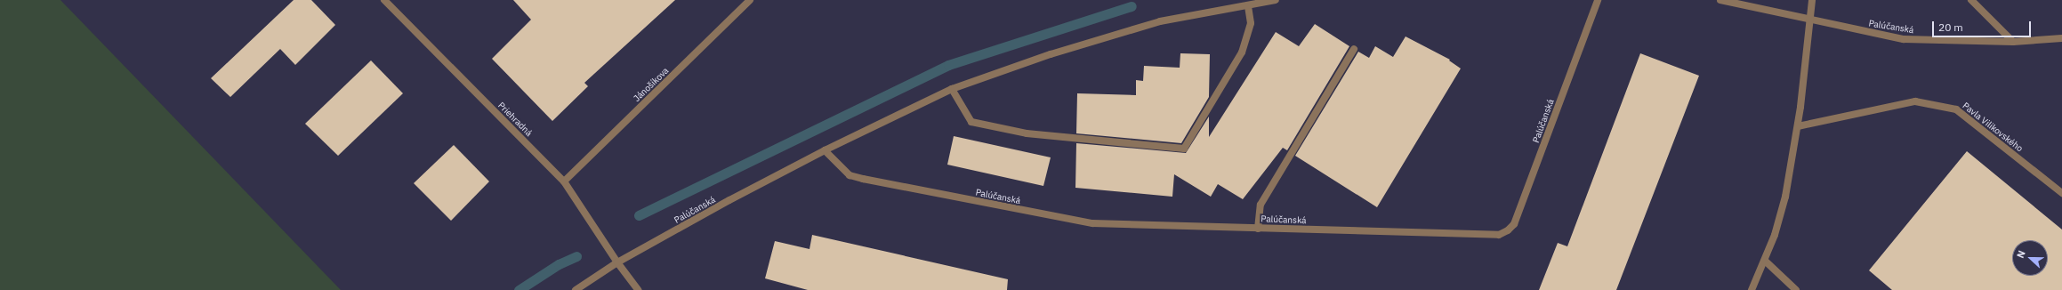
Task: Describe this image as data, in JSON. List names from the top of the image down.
{
  "streets": {
    "street": [
      "Palúčanská",
      "Jánošíkova",
      "Priehradná",
      "Pavla Vilikovského"
    ]
  },
  "crossings": [
    ["Palúčanská", "Priehradná"],
    ["Jánošíkova", "Priehradná"]
  ],
  "scale_bar": "20 m",
  "north": "left"
}
